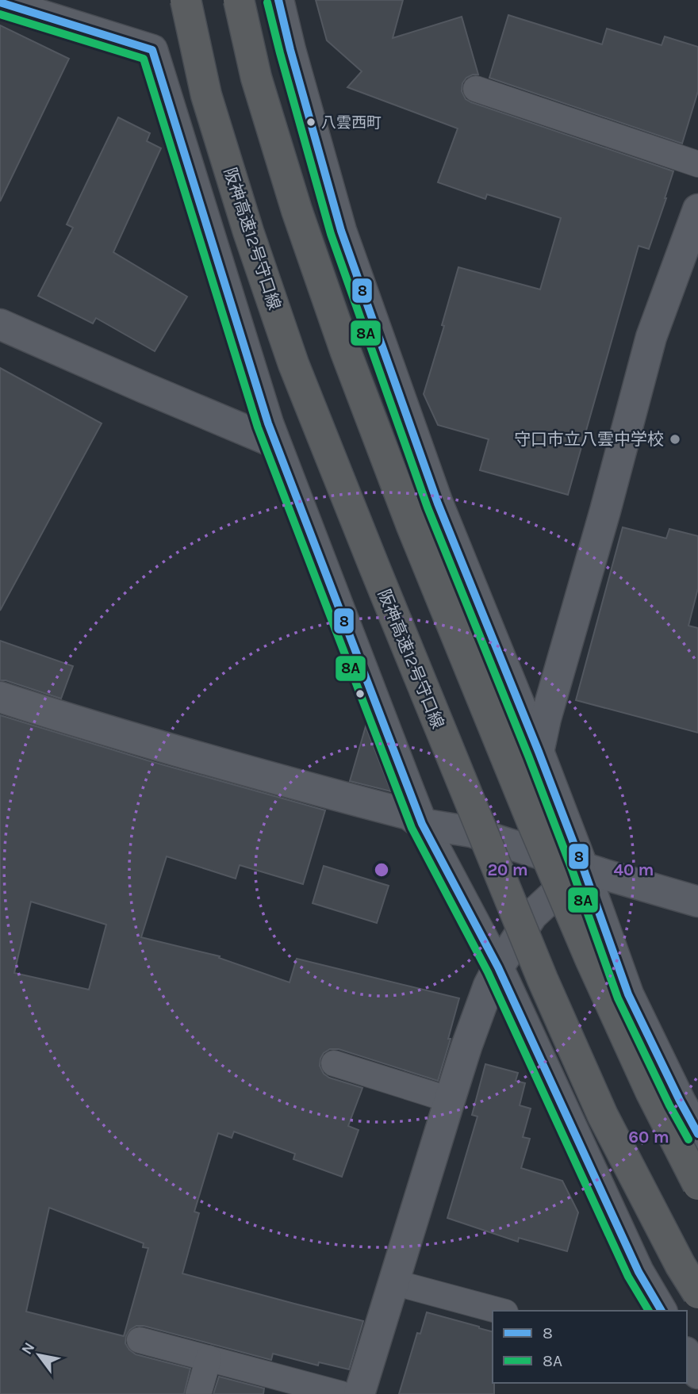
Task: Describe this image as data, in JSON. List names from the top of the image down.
{
  "streets": {
    "highway": ["阪神高速12号守口線"]
  },
  "places": ["八雲西町", "守口市立八雲中学校"],
  "lines": ["transit line 8", "transit line 8A"],
  "legend": ["8", "8A"],
  "north": "top left",
  "rings": ["20 m", "40 m", "60 m"]
}
